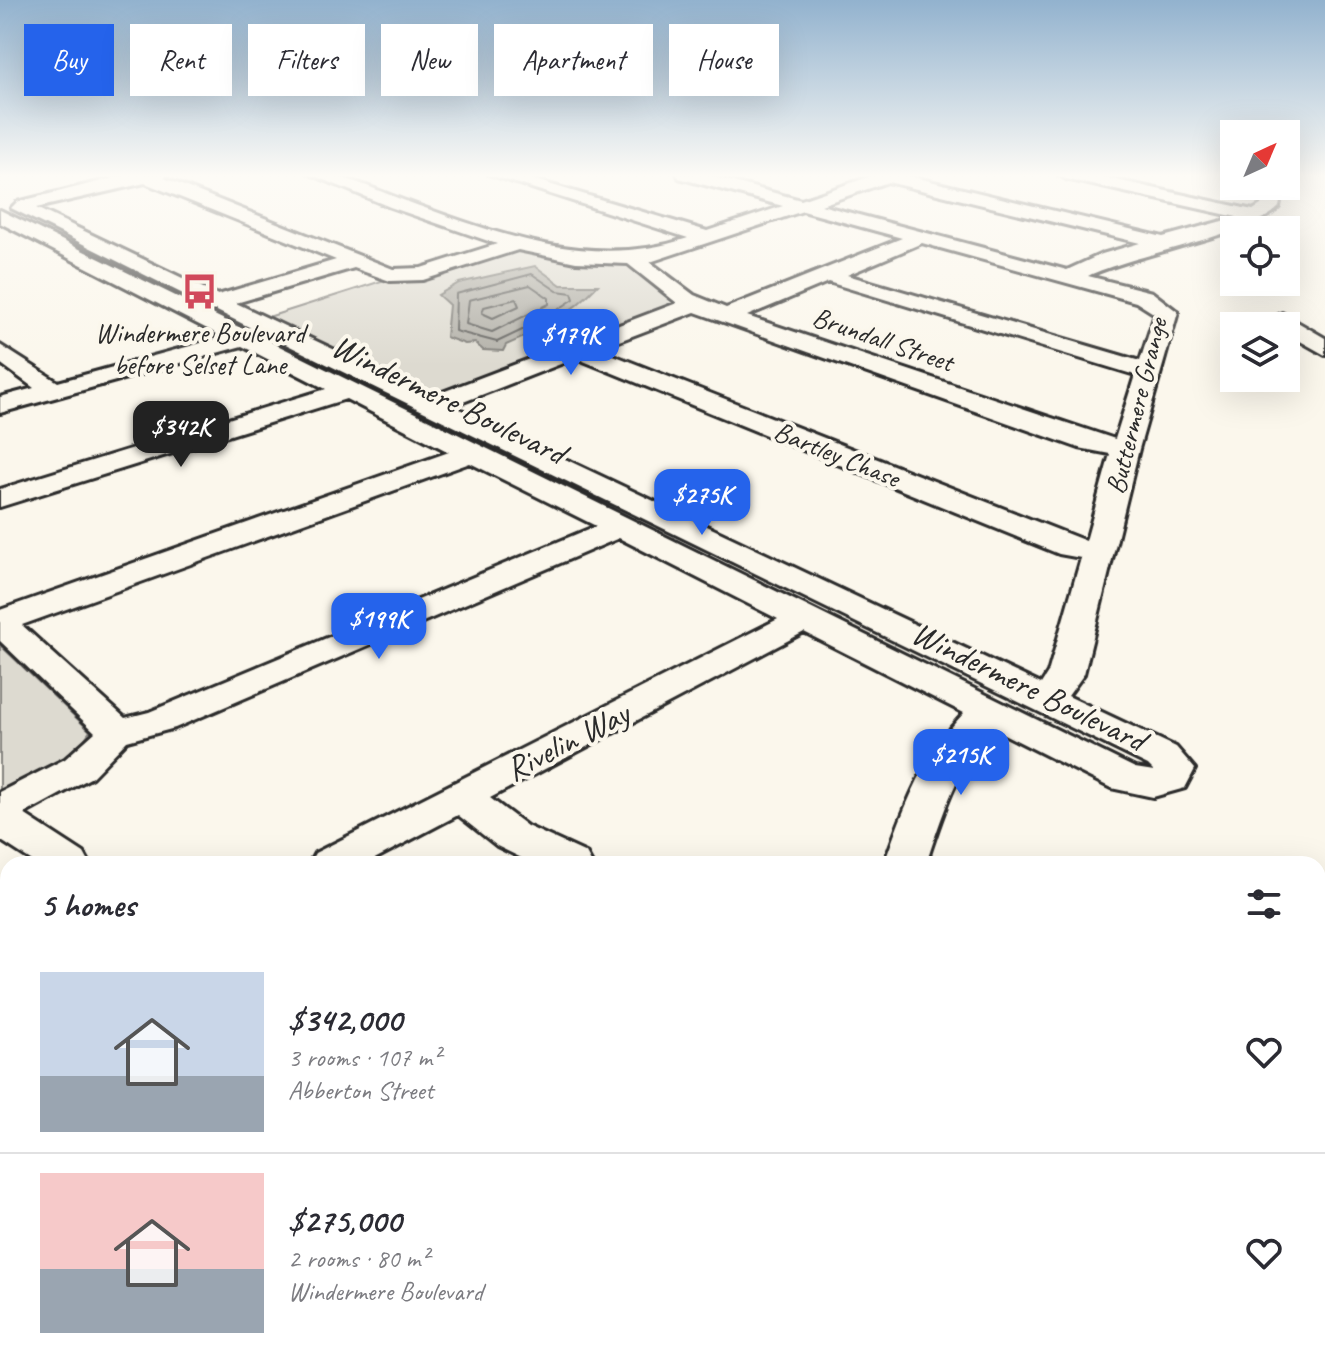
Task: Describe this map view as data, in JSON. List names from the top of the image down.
{
  "streets": {
    "street": [
      "Brundall Street",
      "Windermere Boulevard",
      "Buttermere Grange",
      "Bartley Chase",
      "Rivelin Way"
    ]
  },
  "crossings": [
    ["Brundall Street", "Buttermere Grange"],
    ["Windermere Boulevard", "Buttermere Grange"],
    ["Windermere Boulevard", "Rivelin Way"],
    ["Buttermere Grange", "Bartley Chase"]
  ],
  "places": {
    "bus stop": ["Windermere Boulevard before Selset Lane"]
  },
  "north": "top right",
  "page": {
    "chip": [
      "Buy",
      "Rent",
      "Filters",
      "New",
      "Apartment",
      "House"
    ],
    "price": [
      "$179K",
      "$342K",
      "$275K",
      "$199K",
      "$215K"
    ],
    "heading": "5 homes",
    "list": [
      {
        "name": "$342,000",
        "note": "3 rooms · 107 m² · Abberton Street"
      },
      {
        "name": "$275,000",
        "note": "2 rooms · 80 m² · Windermere Boulevard"
      }
    ]
  }
}
